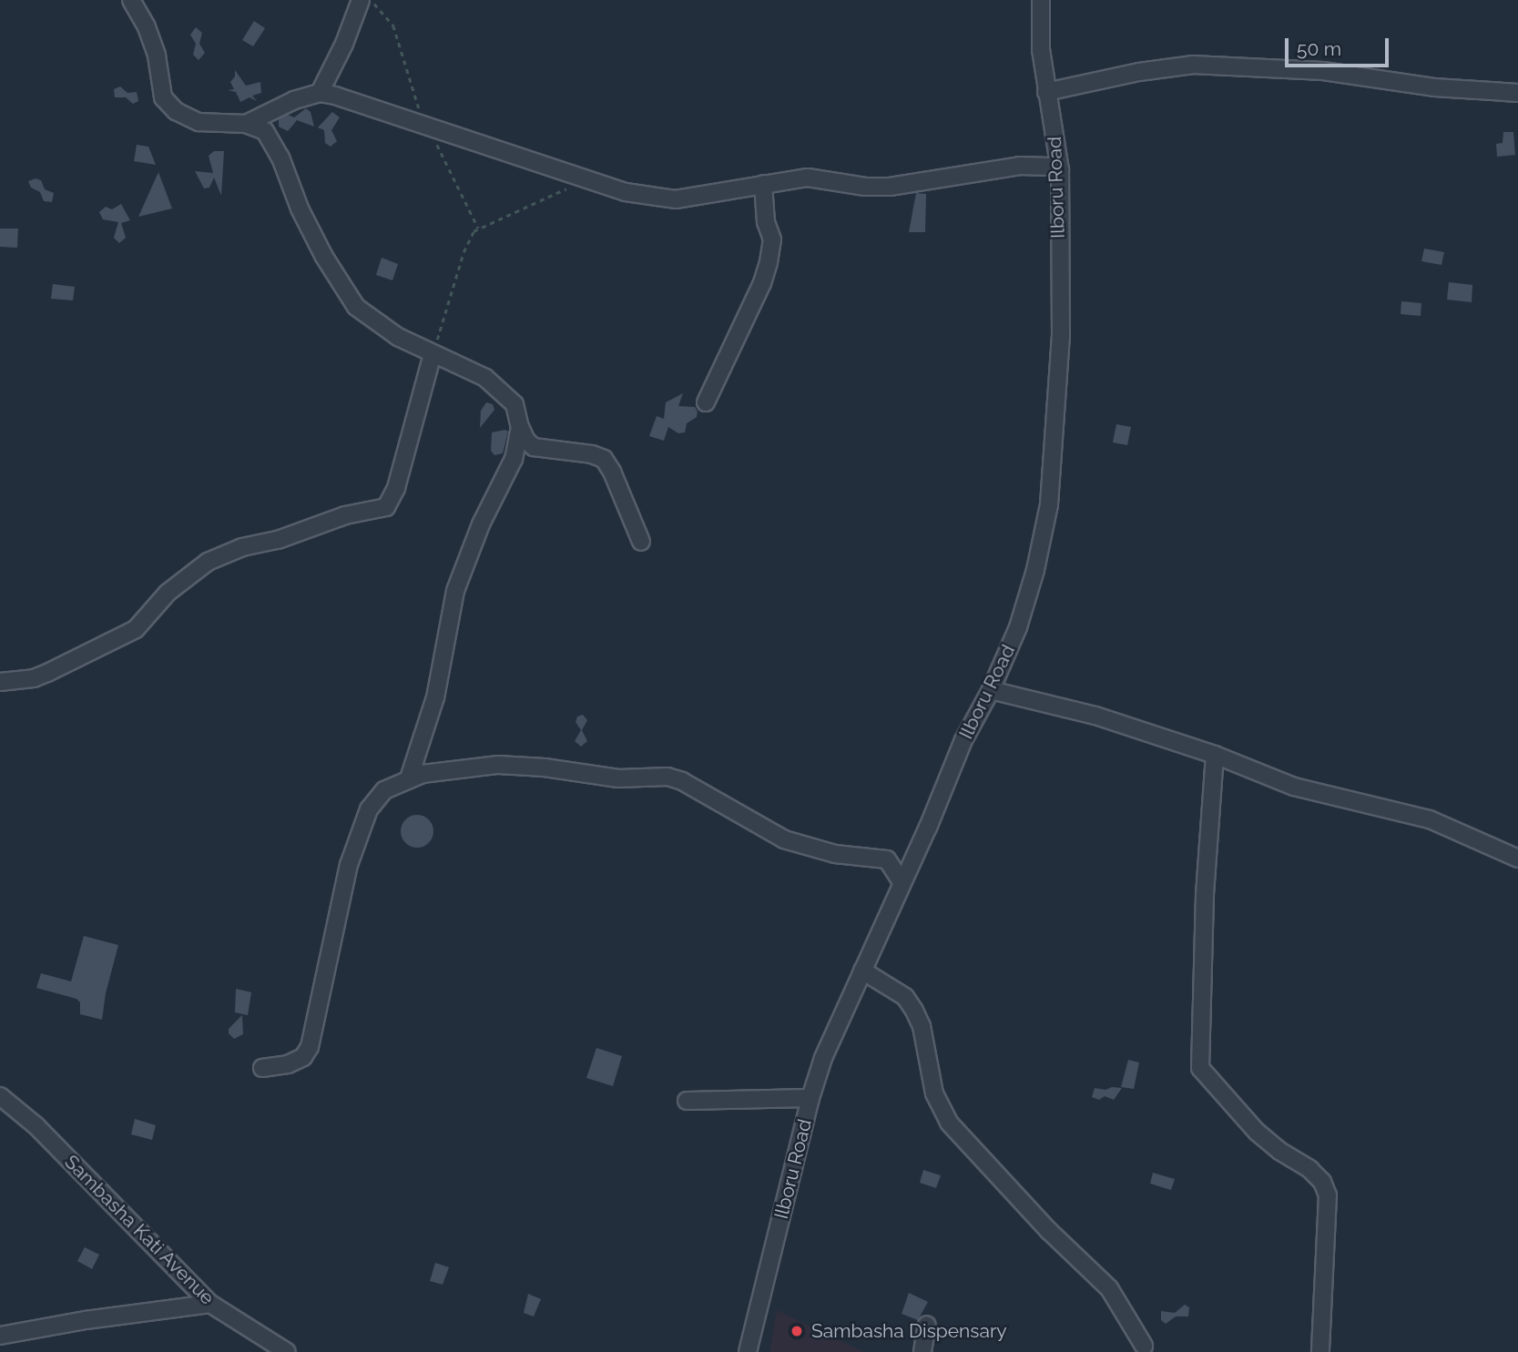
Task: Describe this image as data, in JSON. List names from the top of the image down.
{
  "streets": {
    "street": ["Ilboru Road", "Sambasha Kati Avenue"]
  },
  "places": ["Sambasha Dispensary"],
  "scale_bar": "50 m"
}
